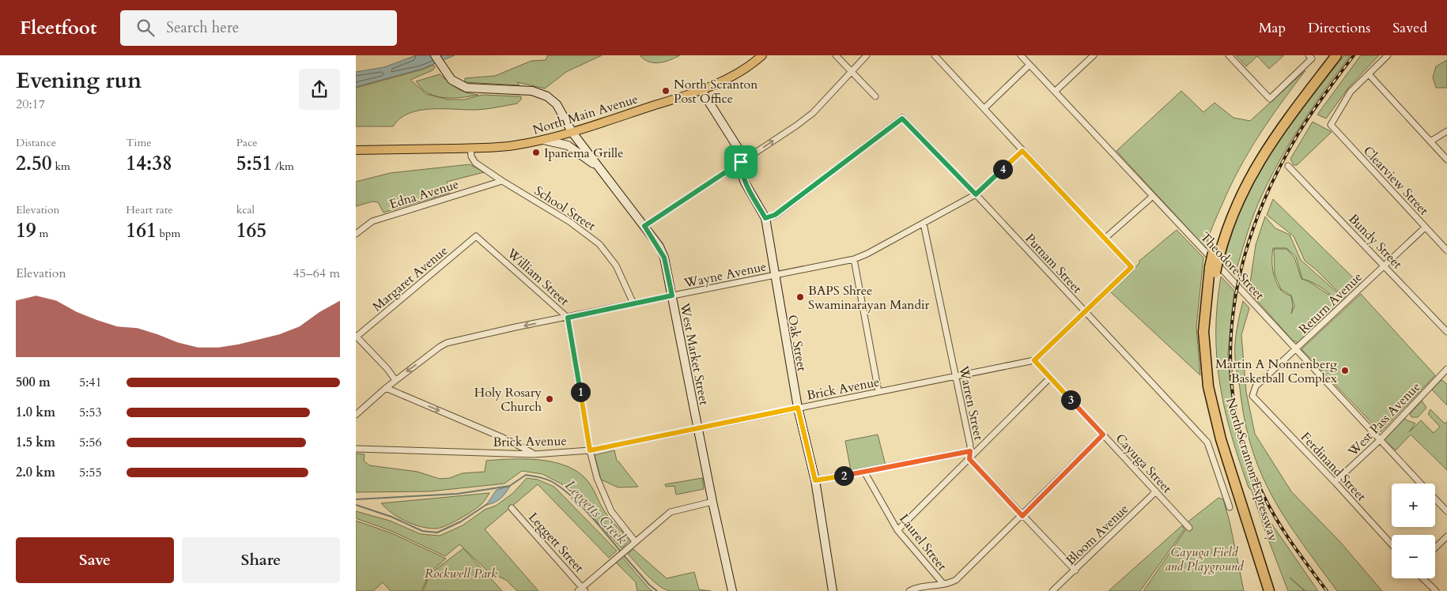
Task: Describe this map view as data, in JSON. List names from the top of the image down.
{
  "streets": {
    "highway": ["North Scranton Expressway"],
    "main road": ["North Main Avenue"],
    "street": [
      "Clearview Street",
      "Edna Avenue",
      "School Street",
      "Bundy Street",
      "Putnam Street",
      "Theodore Street",
      "Wayne Avenue",
      "William Street",
      "Margaret Avenue",
      "Return Avenue",
      "Oak Street",
      "West Market Street",
      "Brick Avenue",
      "Warren Street",
      "West Pass Avenue",
      "Cayuga Street",
      "Ferdinand Street",
      "Bloom Avenue",
      "Leggett Street",
      "Laurel Street"
    ]
  },
  "crossings": [
    ["North Main Avenue", "School Street"],
    ["North Main Avenue", "Oak Street"],
    ["North Main Avenue", "West Market Street"],
    ["Clearview Street", "Return Avenue"],
    ["Edna Avenue", "School Street"],
    ["School Street", "Wayne Avenue"],
    ["Bundy Street", "Return Avenue"],
    ["Putnam Street", "Wayne Avenue"],
    ["Putnam Street", "Oak Street"],
    ["Theodore Street", "Return Avenue"],
    ["Theodore Street", "West Pass Avenue"],
    ["Wayne Avenue", "William Street"],
    ["Wayne Avenue", "Oak Street"],
    ["Wayne Avenue", "West Market Street"],
    ["Wayne Avenue", "Warren Street"],
    ["William Street", "Margaret Avenue"],
    ["William Street", "Brick Avenue"],
    ["Return Avenue", "Ferdinand Street"],
    ["Oak Street", "Brick Avenue"],
    ["West Market Street", "Brick Avenue"],
    ["Brick Avenue", "Warren Street"],
    ["Brick Avenue", "Cayuga Street"],
    ["Warren Street", "Bloom Avenue"],
    ["West Pass Avenue", "Ferdinand Street"],
    ["Cayuga Street", "Bloom Avenue"]
  ],
  "water": ["Leggetts Creek"],
  "parks": ["Cayuga Field and Playground", "Rockwell Park"],
  "places": [
    "North Scranton Post Office",
    "Ipanema Grille",
    "BAPS Shree Swaminarayan Mandir",
    "Martin A Nonnenberg Basketball Complex",
    "Holy Rosary Church"
  ],
  "page": {
    "header": "Fleetfoot",
    "search": "Search here",
    "nav": ["Map", "Directions", "Saved"],
    "heading": ["Evening run", "20:17"],
    "stats": [
      ["Distance", "2.50 km"],
      ["Time", "14:38"],
      ["Pace", "5:51 /km"],
      ["Elevation", "19 m"],
      ["Heart rate", "161 bpm"],
      ["kcal", "165"]
    ],
    "pins": [
      "4",
      "1",
      "3",
      "2"
    ],
    "chart": ["Elevation", "45–64 m"],
    "list": [
      {
        "name": "500 m",
        "note": "5:41"
      },
      {
        "name": "1.0 km",
        "note": "5:53"
      },
      {
        "name": "1.5 km",
        "note": "5:56"
      },
      {
        "name": "2.0 km",
        "note": "5:55"
      }
    ],
    "map_buttons": ["+", "−"],
    "buttons": ["Save", "Share"]
  }
}
